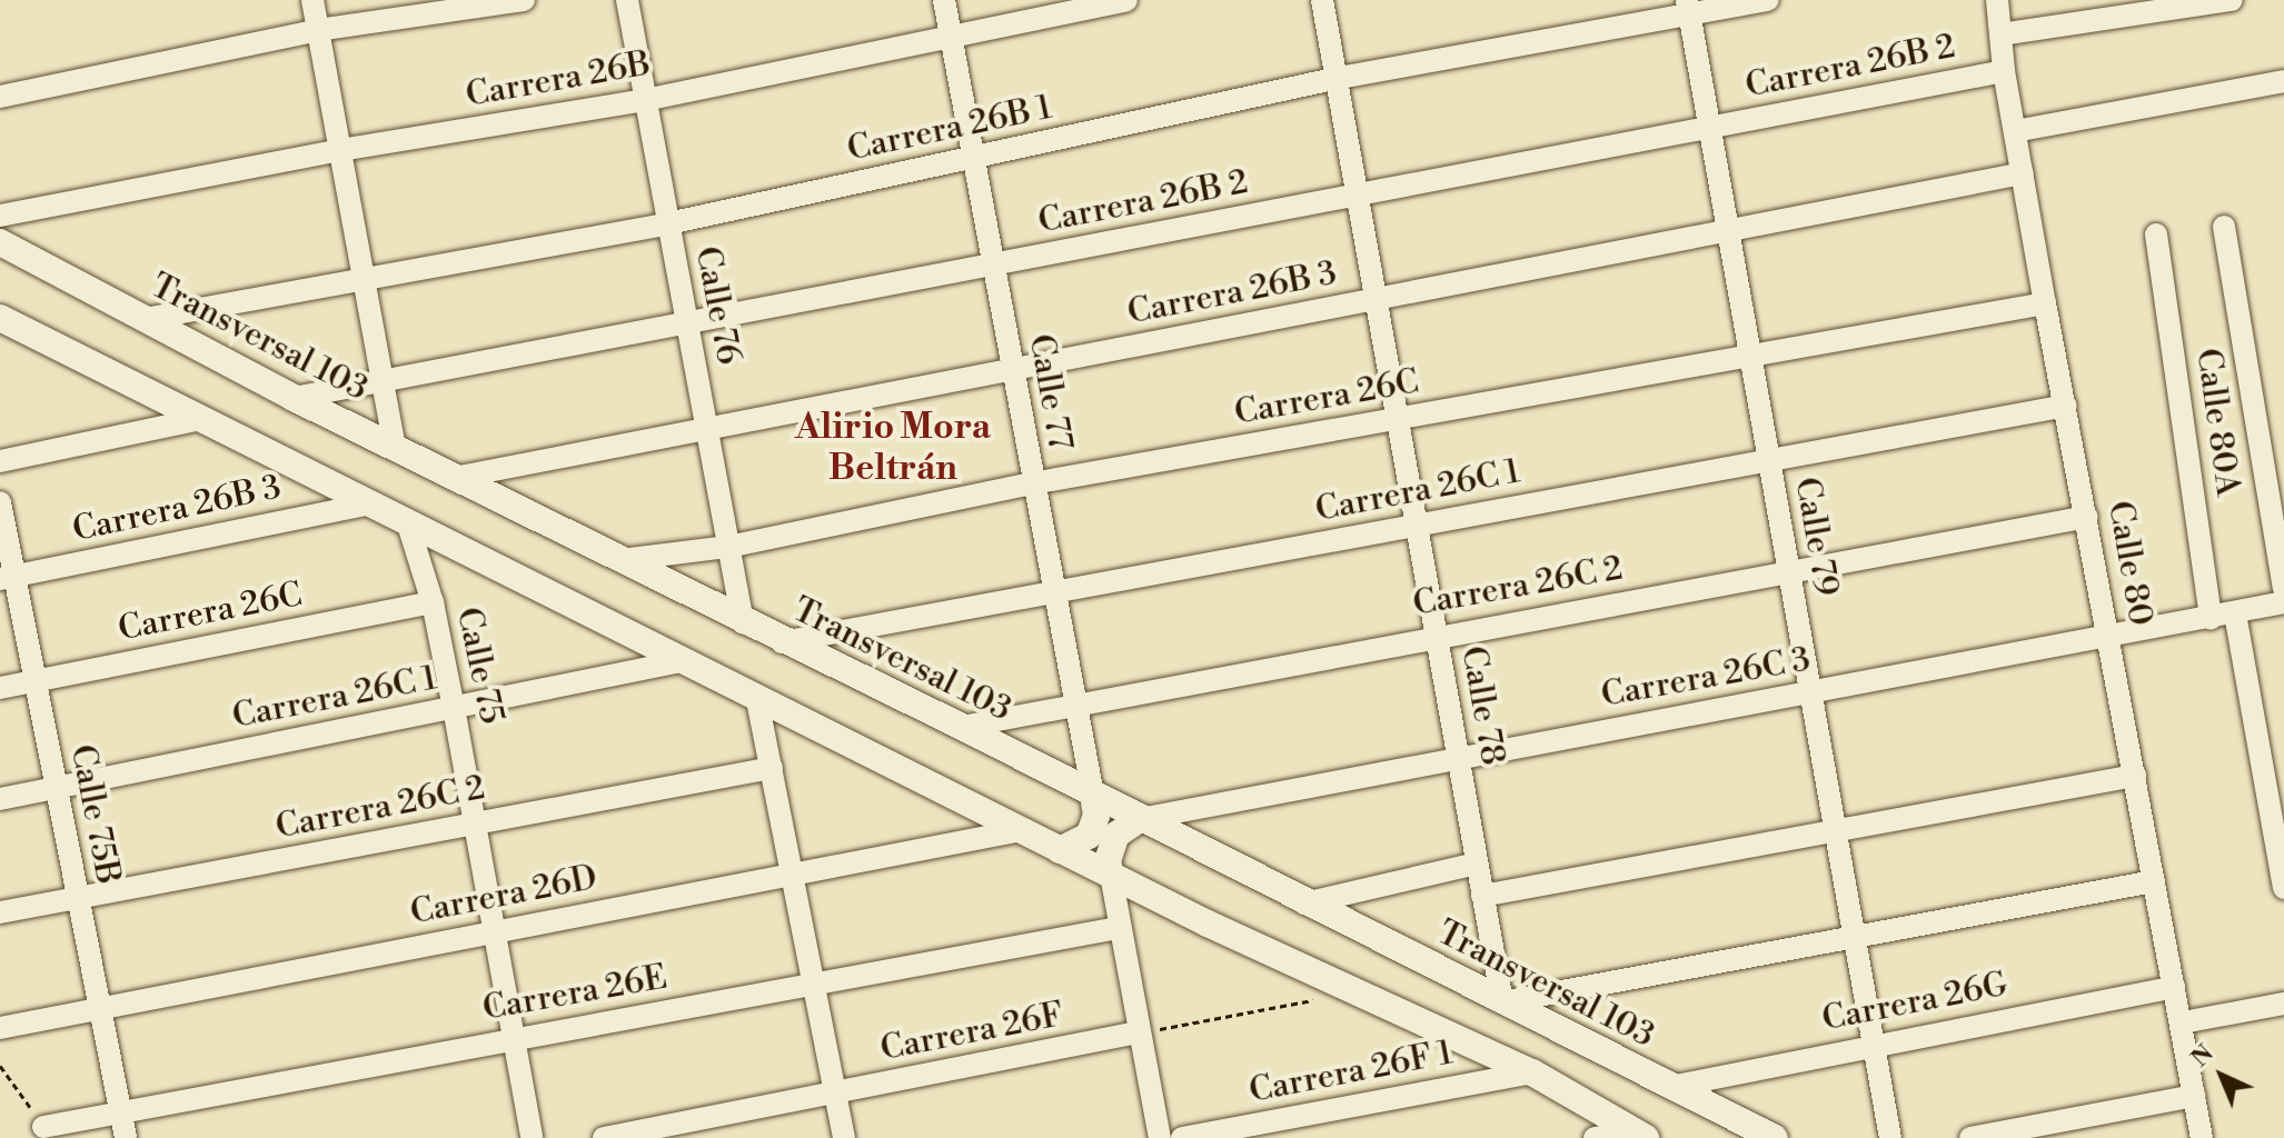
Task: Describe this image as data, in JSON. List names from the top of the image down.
{
  "streets": {
    "street": [
      "Carrera 26B 2",
      "Carrera 26B",
      "Carrera 26B 1",
      "Carrera 26B 3",
      "Calle 76",
      "Transversal 103",
      "Calle 77",
      "Carrera 26C",
      "Calle 80A",
      "Carrera 26C 1",
      "Calle 79",
      "Calle 80",
      "Carrera 26C 2",
      "Calle 75",
      "Carrera 26C 3",
      "Calle 78",
      "Calle 75B",
      "Carrera 26D",
      "Carrera 26E",
      "Carrera 26G",
      "Carrera 26F",
      "Carrera 26F 1"
    ]
  },
  "crossings": [
    ["Carrera 26B 2", "Calle 76"],
    ["Carrera 26B 2", "Transversal 103"],
    ["Carrera 26B 2", "Calle 77"],
    ["Carrera 26B 2", "Calle 79"],
    ["Carrera 26B 2", "Calle 80"],
    ["Carrera 26B 2", "Calle 78"],
    ["Carrera 26B", "Calle 76"],
    ["Carrera 26B", "Calle 77"],
    ["Carrera 26B 1", "Calle 76"],
    ["Carrera 26B 1", "Transversal 103"],
    ["Carrera 26B 1", "Calle 77"],
    ["Carrera 26B 1", "Calle 79"],
    ["Carrera 26B 1", "Calle 78"],
    ["Carrera 26B 3", "Calle 76"],
    ["Carrera 26B 3", "Transversal 103"],
    ["Carrera 26B 3", "Calle 77"],
    ["Carrera 26B 3", "Calle 79"],
    ["Carrera 26B 3", "Calle 80"],
    ["Carrera 26B 3", "Calle 78"],
    ["Carrera 26B 3", "Calle 75B"],
    ["Calle 76", "Transversal 103"],
    ["Calle 76", "Carrera 26C"],
    ["Transversal 103", "Calle 77"],
    ["Transversal 103", "Carrera 26C"],
    ["Transversal 103", "Carrera 26C 1"],
    ["Transversal 103", "Carrera 26C 2"],
    ["Transversal 103", "Carrera 26C 3"],
    ["Transversal 103", "Calle 78"],
    ["Transversal 103", "Carrera 26G"],
    ["Calle 77", "Carrera 26C"],
    ["Calle 77", "Carrera 26C 1"],
    ["Calle 77", "Carrera 26C 2"],
    ["Carrera 26C", "Calle 79"],
    ["Carrera 26C", "Calle 80"],
    ["Carrera 26C", "Calle 75"],
    ["Carrera 26C", "Calle 78"],
    ["Carrera 26C", "Calle 75B"],
    ["Calle 80A", "Carrera 26C 3"],
    ["Carrera 26C 1", "Calle 79"],
    ["Carrera 26C 1", "Calle 80"],
    ["Carrera 26C 1", "Calle 75"],
    ["Carrera 26C 1", "Calle 78"],
    ["Carrera 26C 1", "Calle 75B"],
    ["Calle 79", "Carrera 26C 2"],
    ["Calle 79", "Carrera 26C 3"],
    ["Calle 79", "Carrera 26G"],
    ["Calle 80", "Carrera 26C 2"],
    ["Calle 80", "Carrera 26C 3"],
    ["Calle 80", "Carrera 26G"],
    ["Carrera 26C 2", "Calle 75"],
    ["Carrera 26C 2", "Calle 78"],
    ["Carrera 26C 2", "Calle 75B"],
    ["Calle 75", "Carrera 26D"],
    ["Calle 75", "Carrera 26E"],
    ["Carrera 26C 3", "Calle 78"],
    ["Calle 75B", "Carrera 26D"],
    ["Calle 75B", "Carrera 26E"]
  ],
  "districts": ["Alirio Mora Beltrán"],
  "north": "top left"
}
